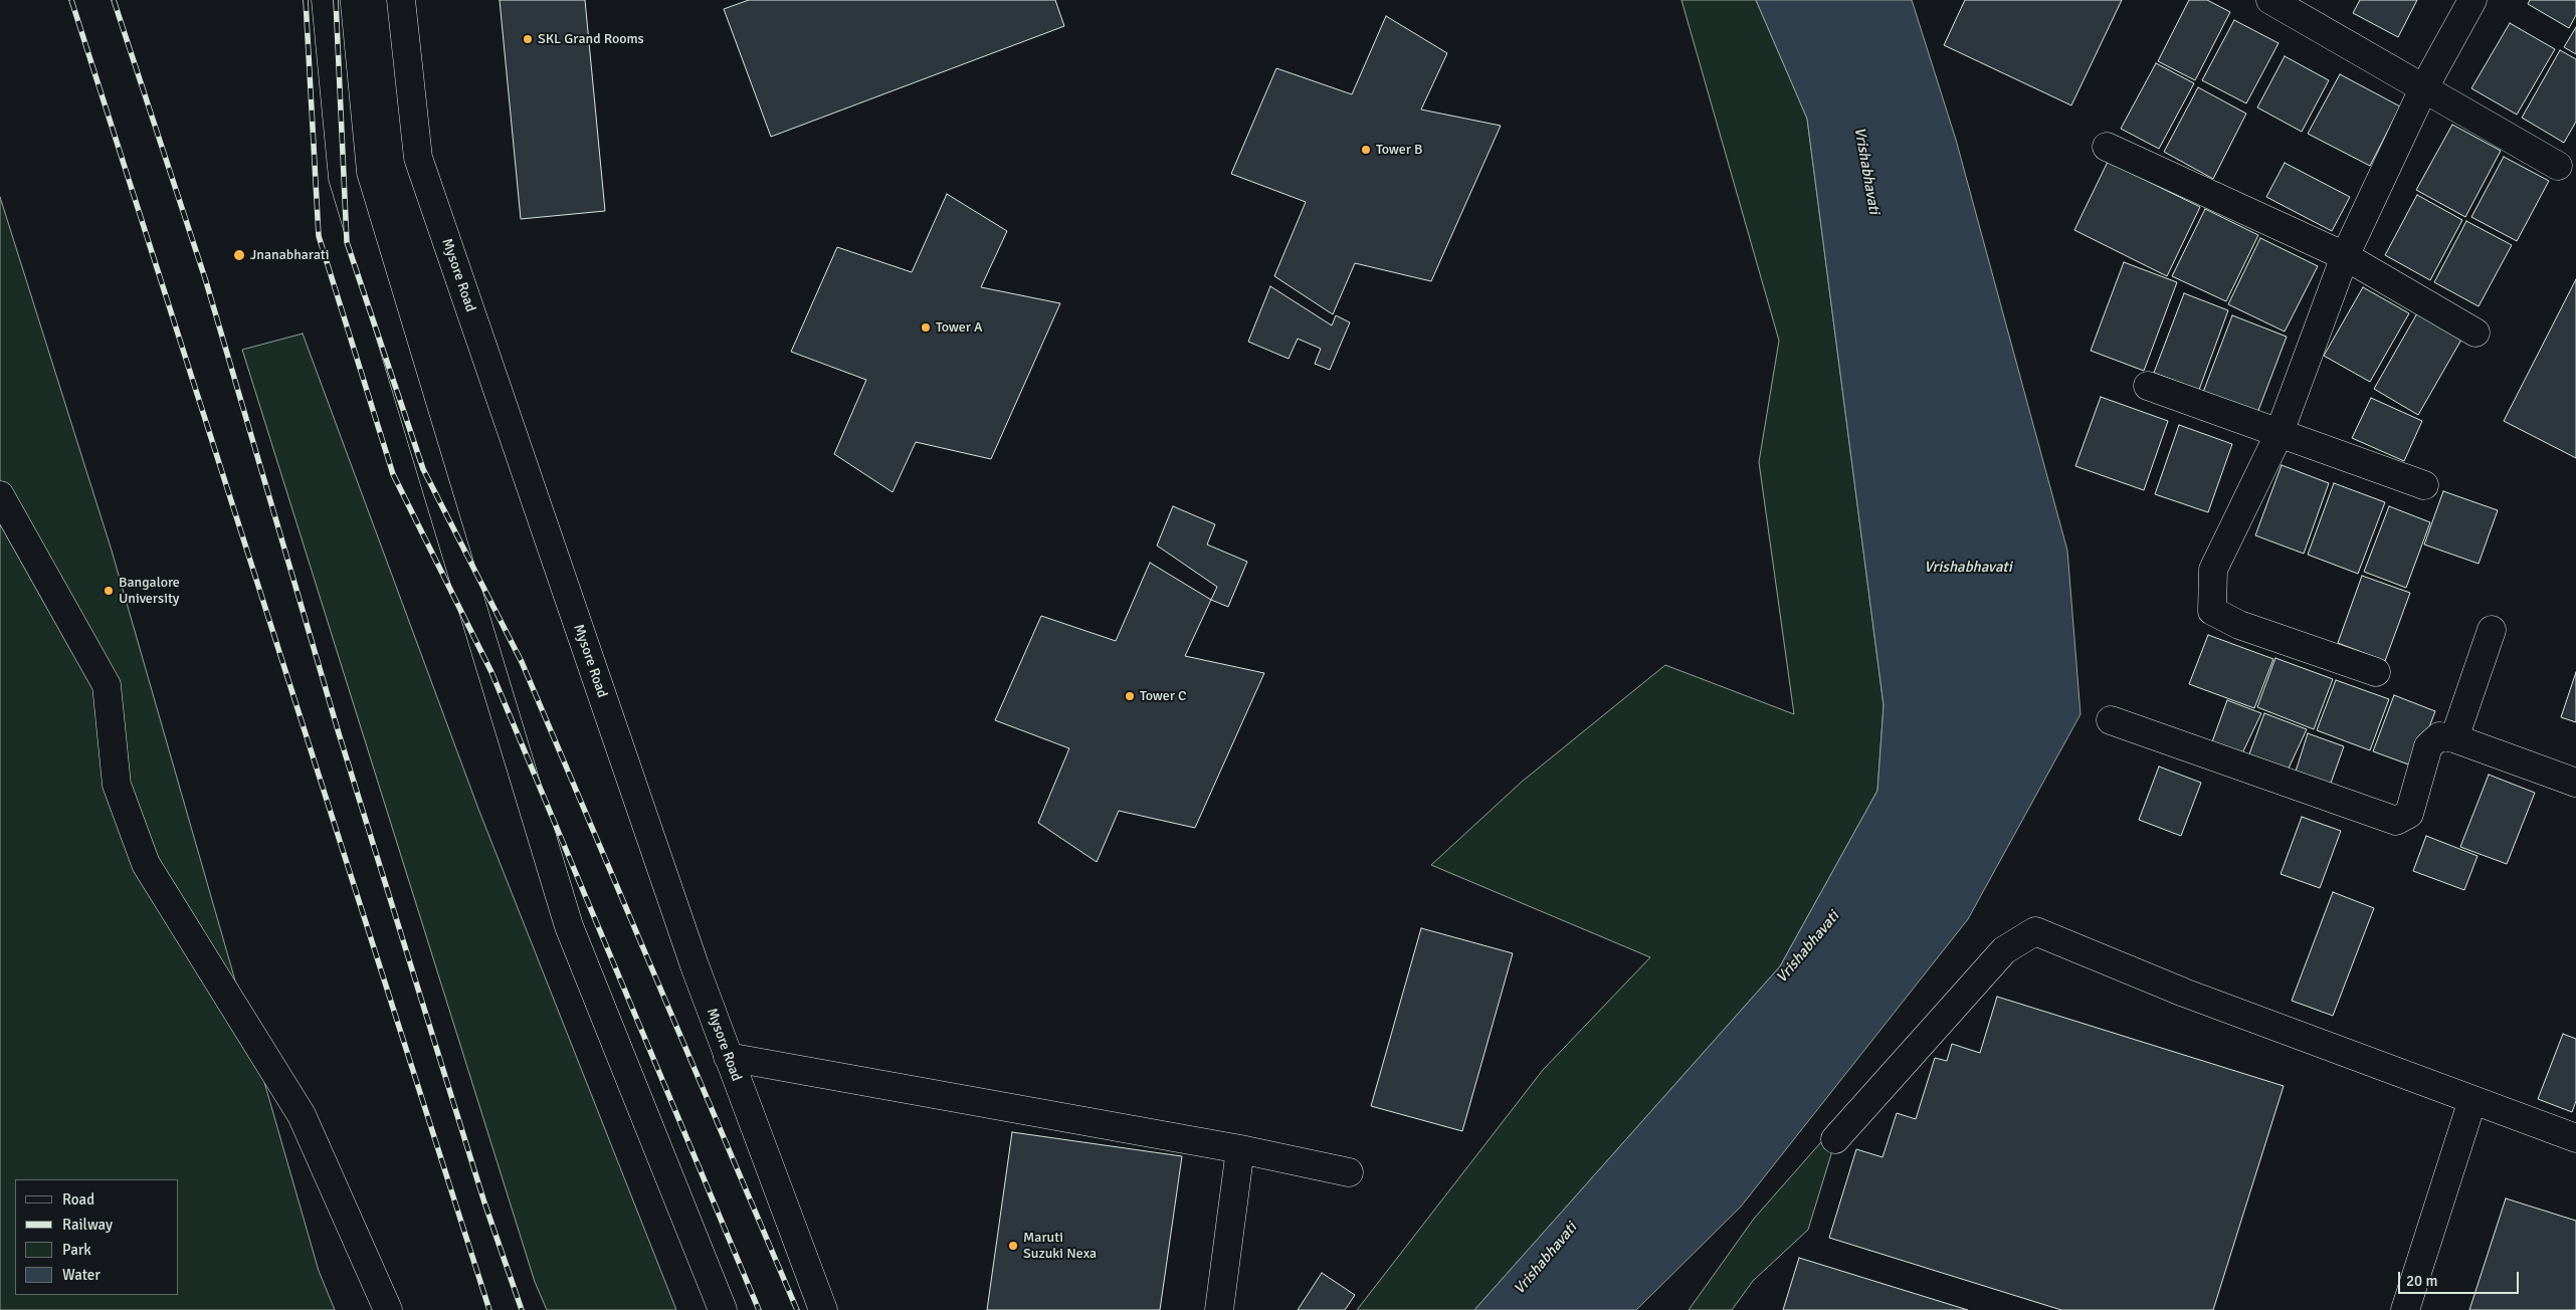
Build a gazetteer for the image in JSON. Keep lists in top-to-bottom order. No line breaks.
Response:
{"streets":{"main road":["Mysore Road"]},"water":["Vrishabhavati"],"places":["SKL Grand Rooms","Tower B","Jnanabharati","Tower A","Bangalore University","Tower C","Maruti Suzuki Nexa"],"legend":["Road","Railway","Park","Water"],"scale_bar":"20 m"}
